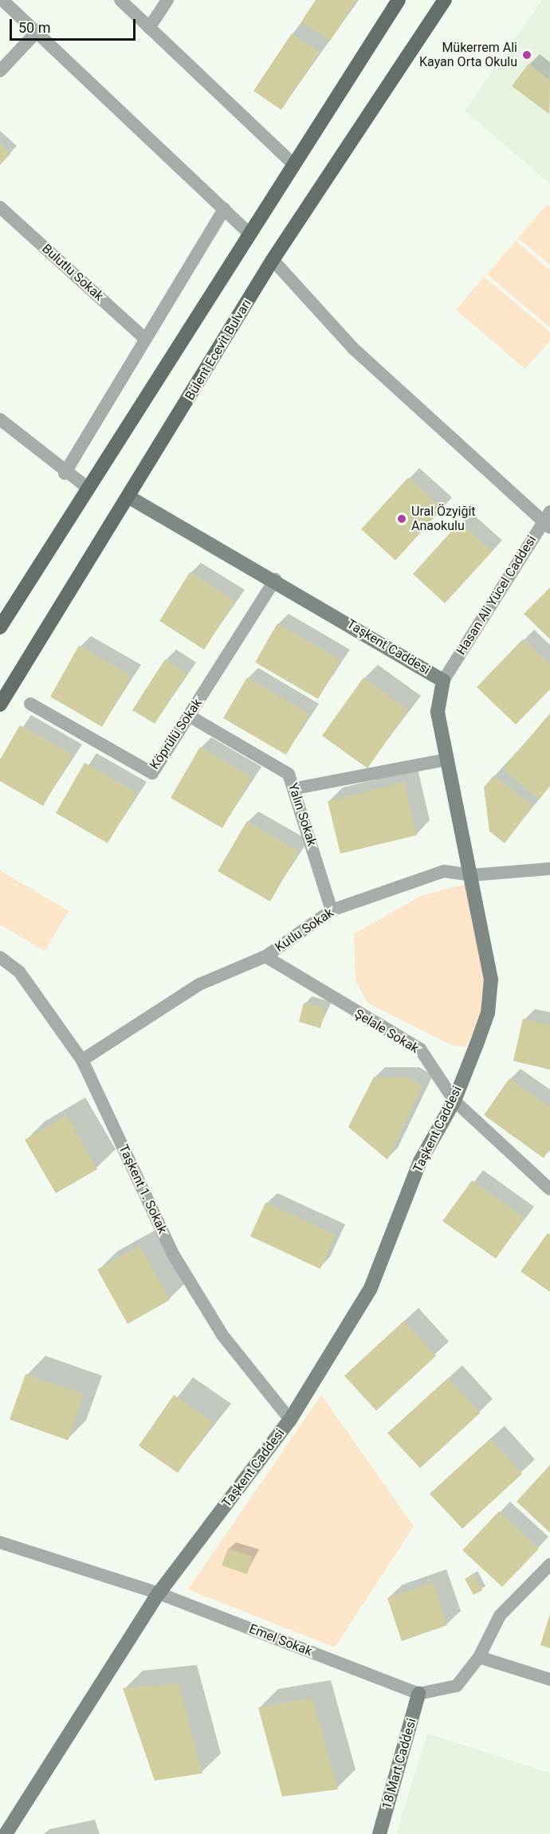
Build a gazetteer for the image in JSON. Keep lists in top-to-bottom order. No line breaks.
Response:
{"streets":{"main road":["Bülent Ecevit Bulvarı"],"street":["Bulutlu Sokak","Hasan Ali Yücel Caddesi","Taşkent Caddesi","Köprülü Sokak","Yalın Sokak","Kutlu Sokak","Şelale Sokak","Taşkent 1. Sokak","Emel Sokak","18 Mart Caddesi"]},"crossings":[["Bülent Ecevit Bulvarı","Taşkent Caddesi"],["Hasan Ali Yücel Caddesi","Taşkent Caddesi"],["Taşkent Caddesi","Köprülü Sokak"],["Taşkent Caddesi","Kutlu Sokak"],["Taşkent Caddesi","Şelale Sokak"],["Taşkent Caddesi","Taşkent 1. Sokak"],["Taşkent Caddesi","Emel Sokak"],["Köprülü Sokak","Yalın Sokak"],["Yalın Sokak","Kutlu Sokak"],["Kutlu Sokak","Şelale Sokak"],["Kutlu Sokak","Taşkent 1. Sokak"],["Emel Sokak","18 Mart Caddesi"]],"places":["Mükerrem Ali Kayan Orta Okulu","Ural Özyiğit Anaokulu"],"scale_bar":"50 m"}
